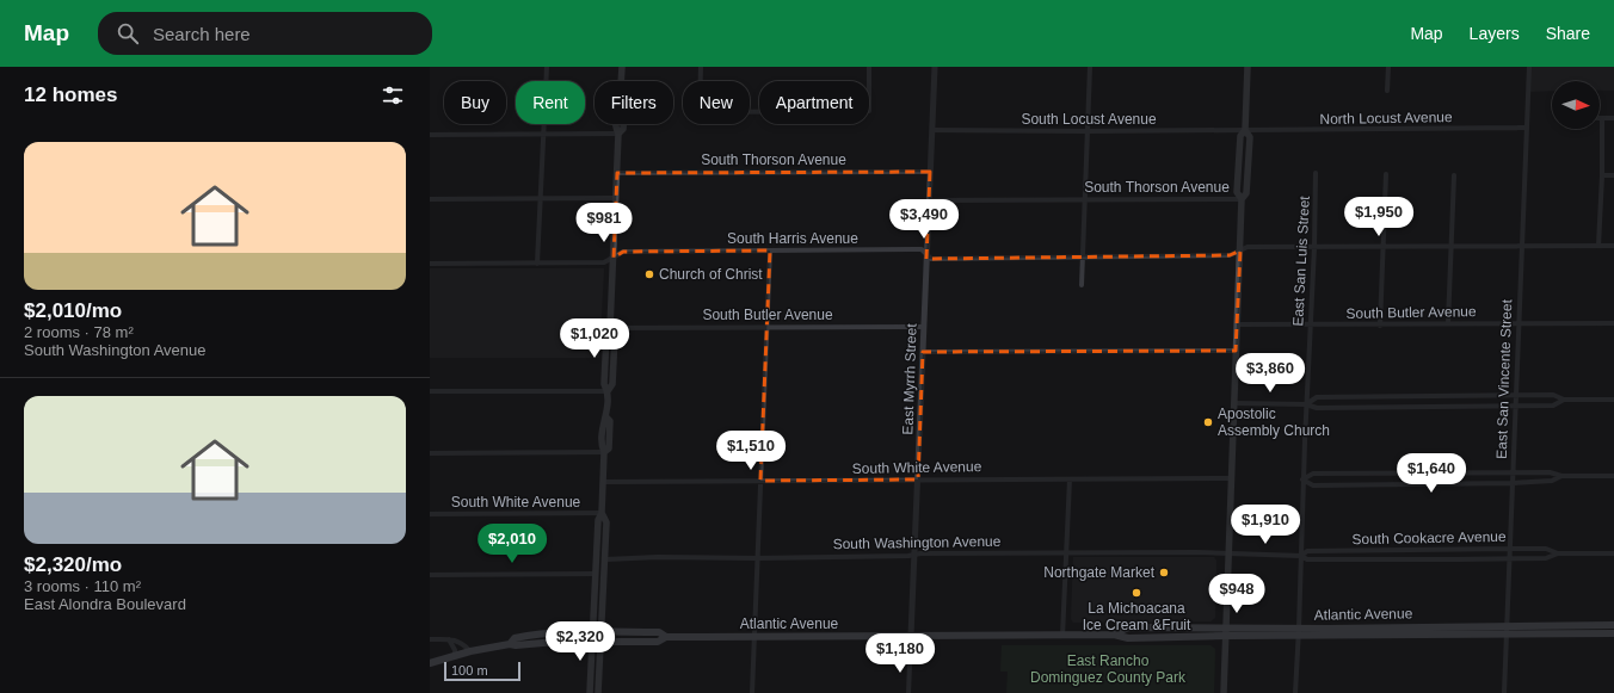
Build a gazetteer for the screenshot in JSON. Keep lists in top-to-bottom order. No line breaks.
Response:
{"streets":{"main road":["Atlantic Avenue"],"street":["North Locust Avenue","South Locust Avenue","South Thorson Avenue","South Harris Avenue","East San Luis Street","South Butler Avenue","East Myrrh Street","East San Vincente Street","South White Avenue","South Cookacre Avenue","South Washington Avenue"]},"crossings":[["North Locust Avenue","South Locust Avenue"],["North Locust Avenue","East San Vincente Street"],["South Locust Avenue","East Myrrh Street"],["South Thorson Avenue","East Myrrh Street"],["South Harris Avenue","East San Luis Street"],["South Harris Avenue","East Myrrh Street"],["South Harris Avenue","East San Vincente Street"],["East San Luis Street","South Butler Avenue"],["East San Luis Street","South Cookacre Avenue"],["East San Luis Street","Atlantic Avenue"],["South Butler Avenue","East Myrrh Street"],["South Butler Avenue","East San Vincente Street"],["East Myrrh Street","South White Avenue"],["East Myrrh Street","South Washington Avenue"],["East Myrrh Street","Atlantic Avenue"],["East San Vincente Street","South Cookacre Avenue"],["East San Vincente Street","Atlantic Avenue"],["South Cookacre Avenue","South Washington Avenue"]],"parks":["East Rancho Dominguez County Park"],"places":["Church of Christ","Apostolic Assembly Church","Northgate Market","La Michoacana Ice Cream &Fruit"],"scale_bar":"100 m","north":"right","page":{"header":"Map","search":"Search here","nav":["Map","Layers","Share"],"heading":"12 homes","chip":["Buy","Rent","Filters","New","Apartment"],"list":[{"name":"$2,010/mo","note":"2 rooms · 78 m² · South Washington Avenue"},{"name":"$2,320/mo","note":"3 rooms · 110 m² · East Alondra Boulevard"}],"price":["$1,950","$3,490","$981","$1,020","$3,860","$1,510","$1,640","$1,910","$2,010","$948","$2,320","$1,180"],"scale":"100 m"}}
